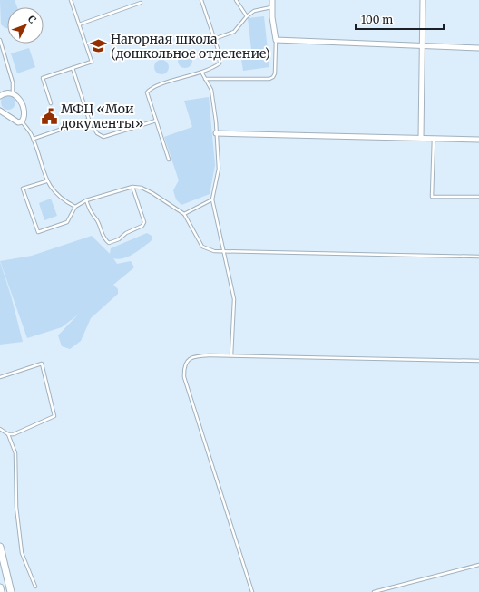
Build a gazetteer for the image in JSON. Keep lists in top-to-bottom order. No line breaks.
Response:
{"places":{"school or university":["Нагорная школа (дошкольное отделение)"],"public building":["МФЦ «Мои документы»"]},"scale_bar":"100 m","north":"top right"}
